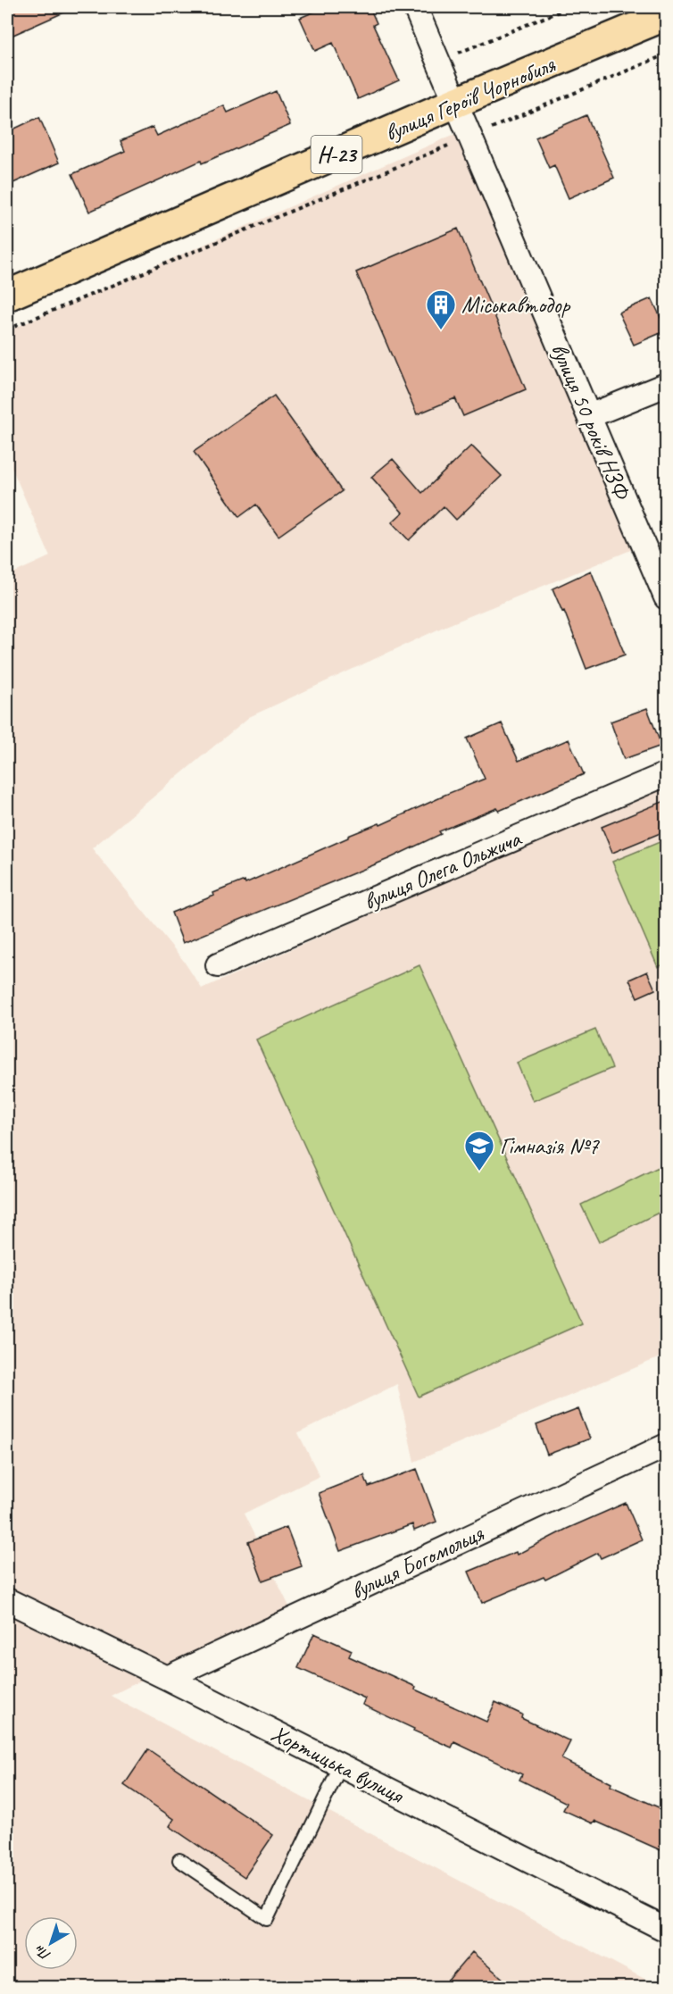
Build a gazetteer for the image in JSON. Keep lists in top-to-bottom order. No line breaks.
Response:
{"streets":{"main road":["вулиця Героїв Чорнобиля","Н-23"],"street":["вулиця 50 років НЗФ","вулиця Олега Ольжича","вулиця Богомольця","Хортицька вулиця"]},"crossings":[["вулиця Героїв Чорнобиля","вулиця 50 років НЗФ"],["вулиця Богомольця","Хортицька вулиця"]],"places":{"building":["Міськавтодор"],"school or university":["Гімназія №7"]},"north":"bottom left"}
